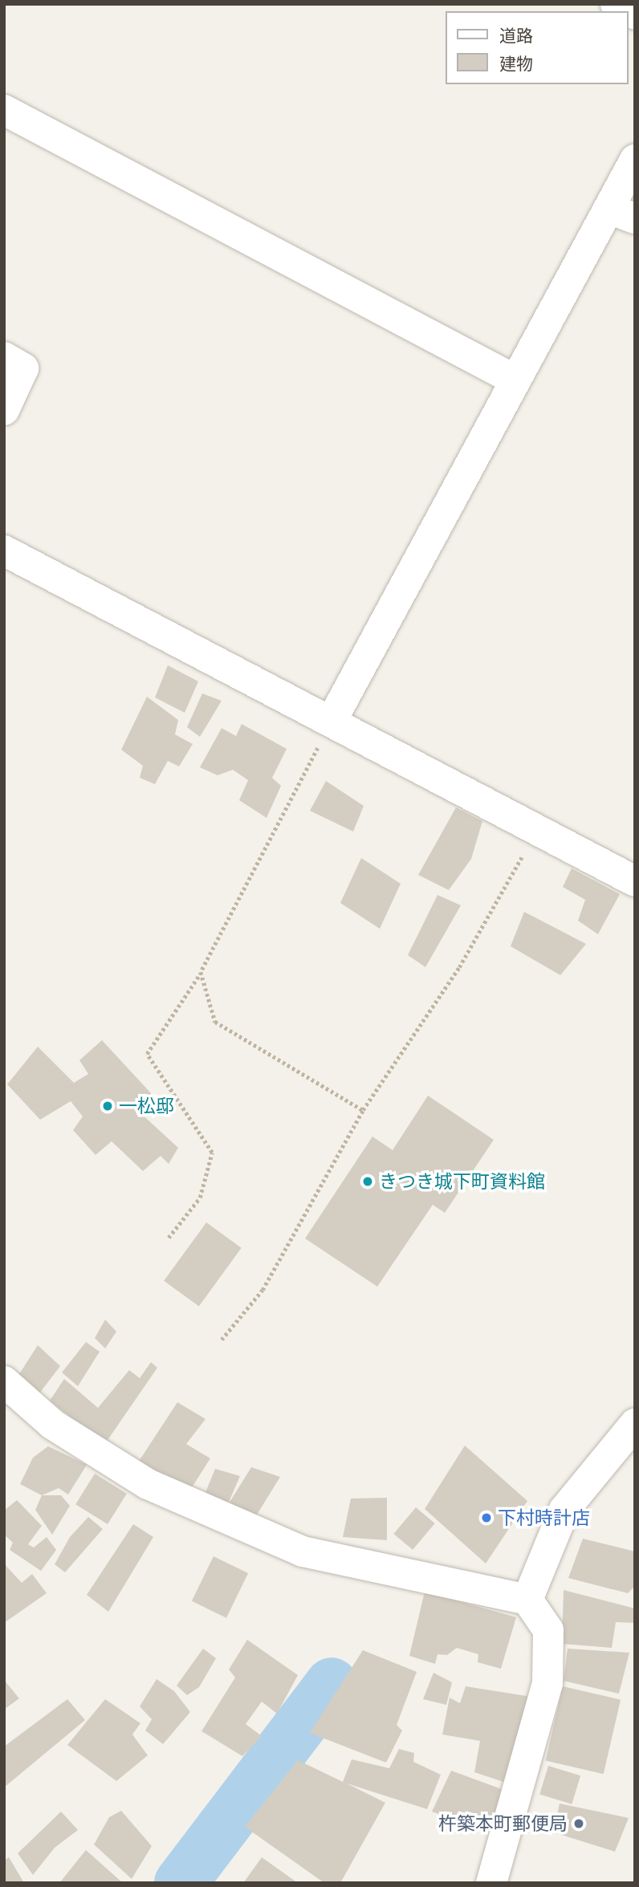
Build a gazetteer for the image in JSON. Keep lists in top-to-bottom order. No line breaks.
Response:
{"places":["一松邸","きつき城下町資料館","下村時計店","杵築本町郵便局"],"legend":["道路","建物"]}
